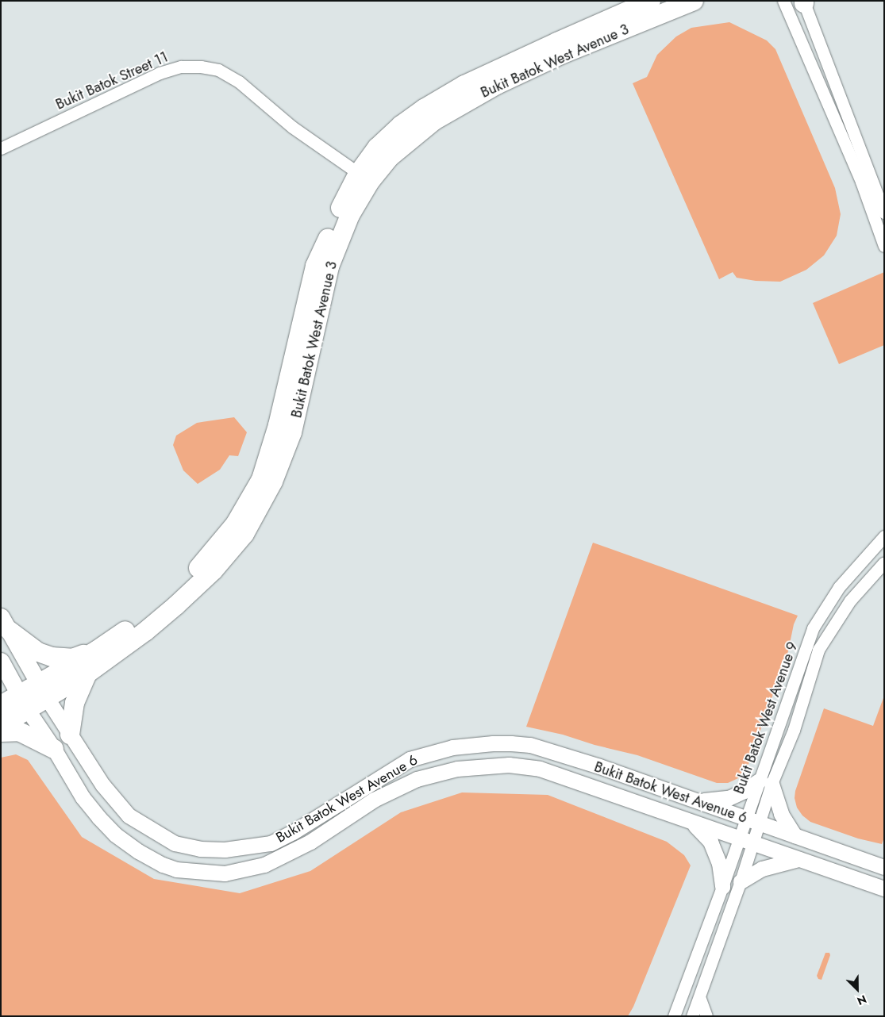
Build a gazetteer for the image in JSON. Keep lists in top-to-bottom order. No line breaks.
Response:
{"streets":{"main road":["Bukit Batok West Avenue 3","Bukit Batok West Avenue 6"],"street":["Bukit Batok Street 11","Bukit Batok West Avenue 9"]},"crossings":[["Bukit Batok West Avenue 3","Bukit Batok Street 11"],["Bukit Batok West Avenue 3","Bukit Batok West Avenue 6"],["Bukit Batok West Avenue 9","Bukit Batok West Avenue 6"]],"north":"bottom right"}
